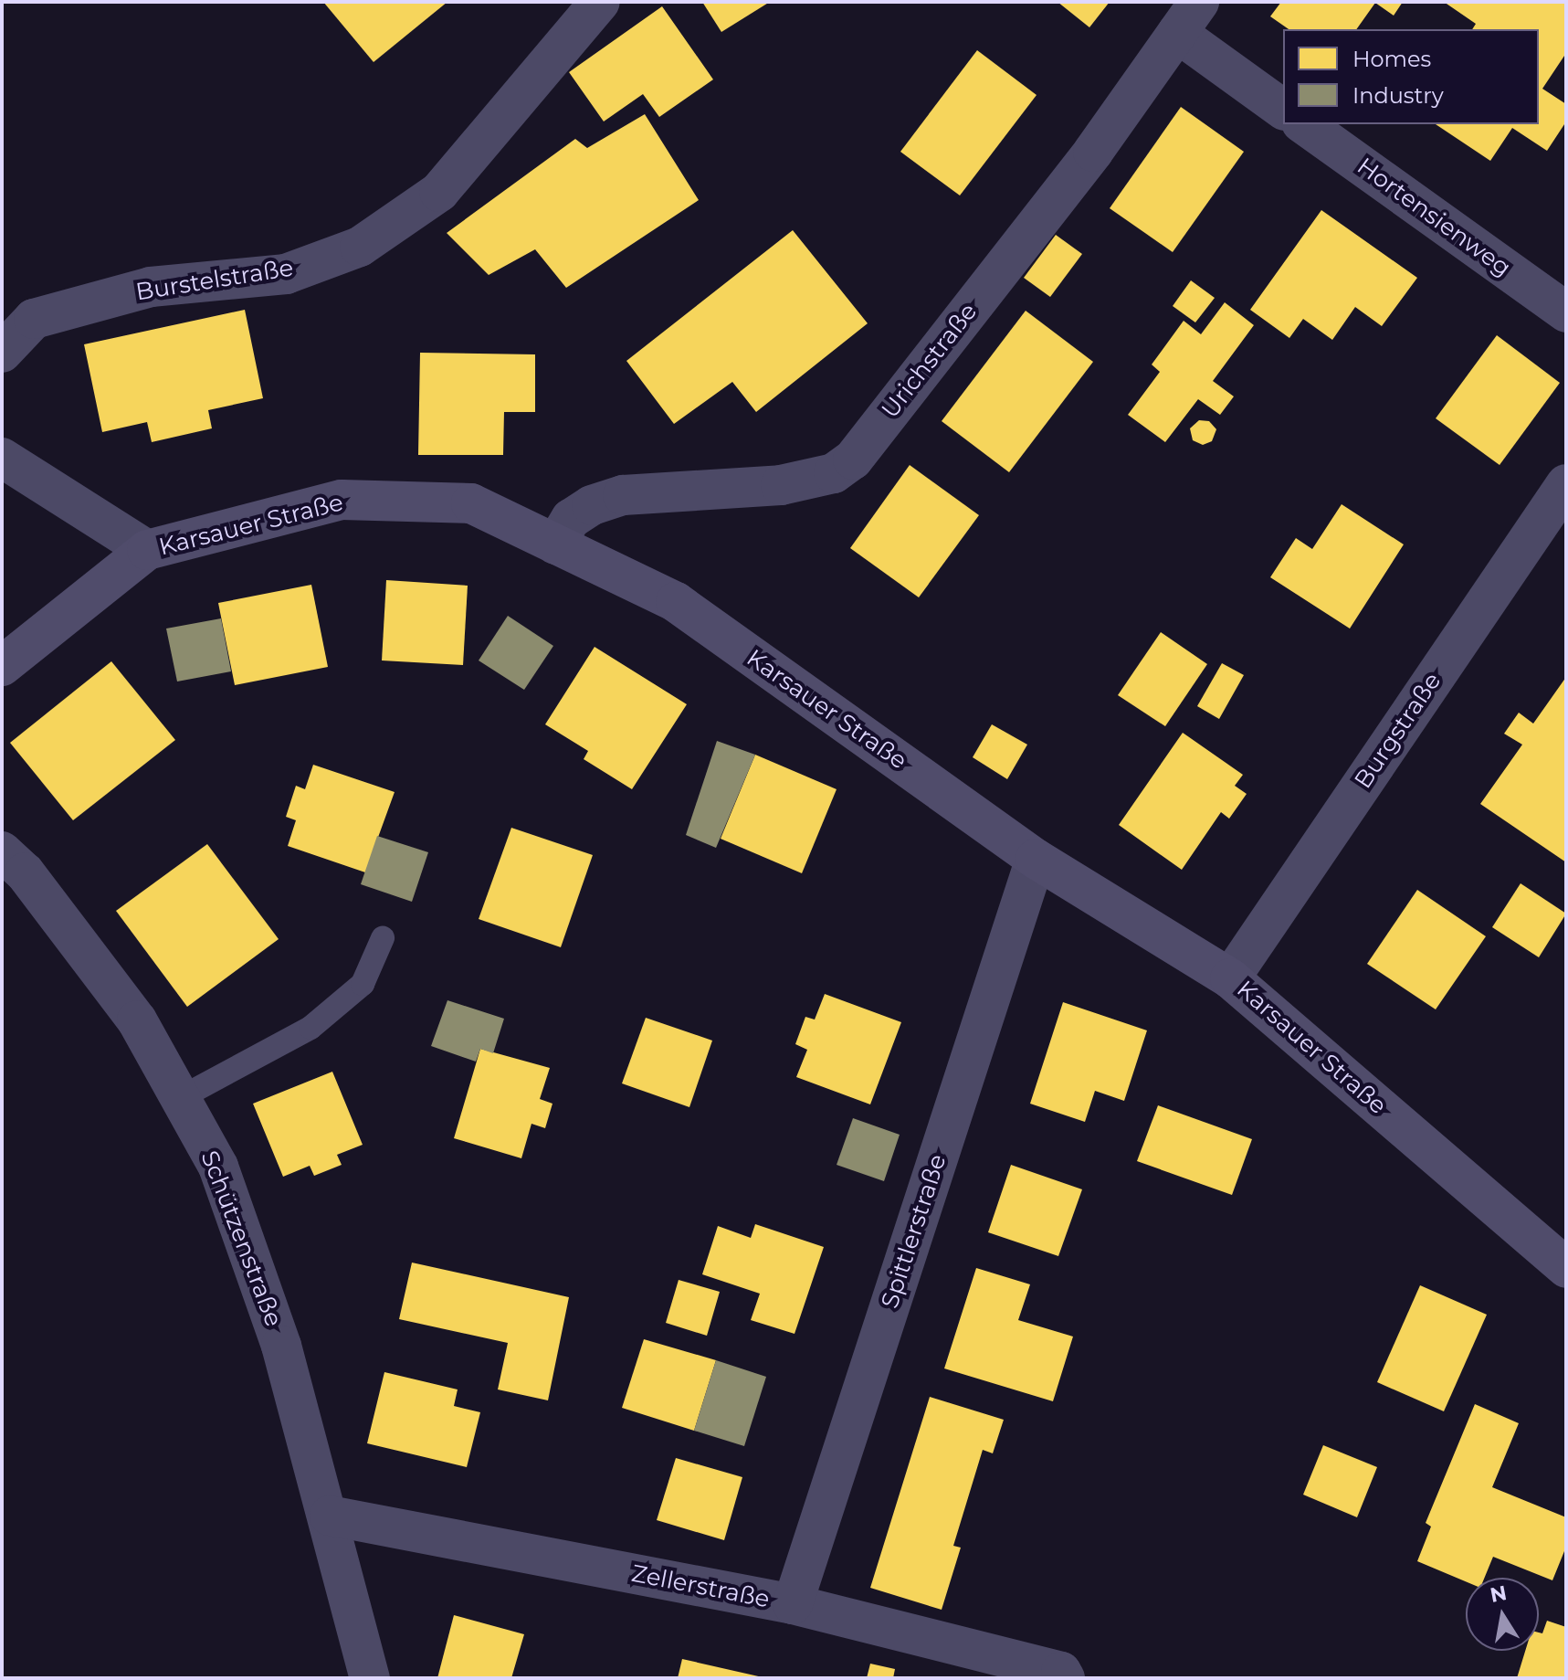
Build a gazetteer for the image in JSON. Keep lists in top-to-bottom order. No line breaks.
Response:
{"streets":{"street":["Hortensienweg","Burstelstraße","Urichstraße","Karsauer Straße","Burgstraße","Spittlerstraße","Schützenstraße","Zellerstraße"]},"crossings":[["Urichstraße","Karsauer Straße"],["Karsauer Straße","Burgstraße"],["Karsauer Straße","Spittlerstraße"],["Spittlerstraße","Zellerstraße"],["Schützenstraße","Zellerstraße"]],"legend":["Homes","Industry"],"north":"top"}
